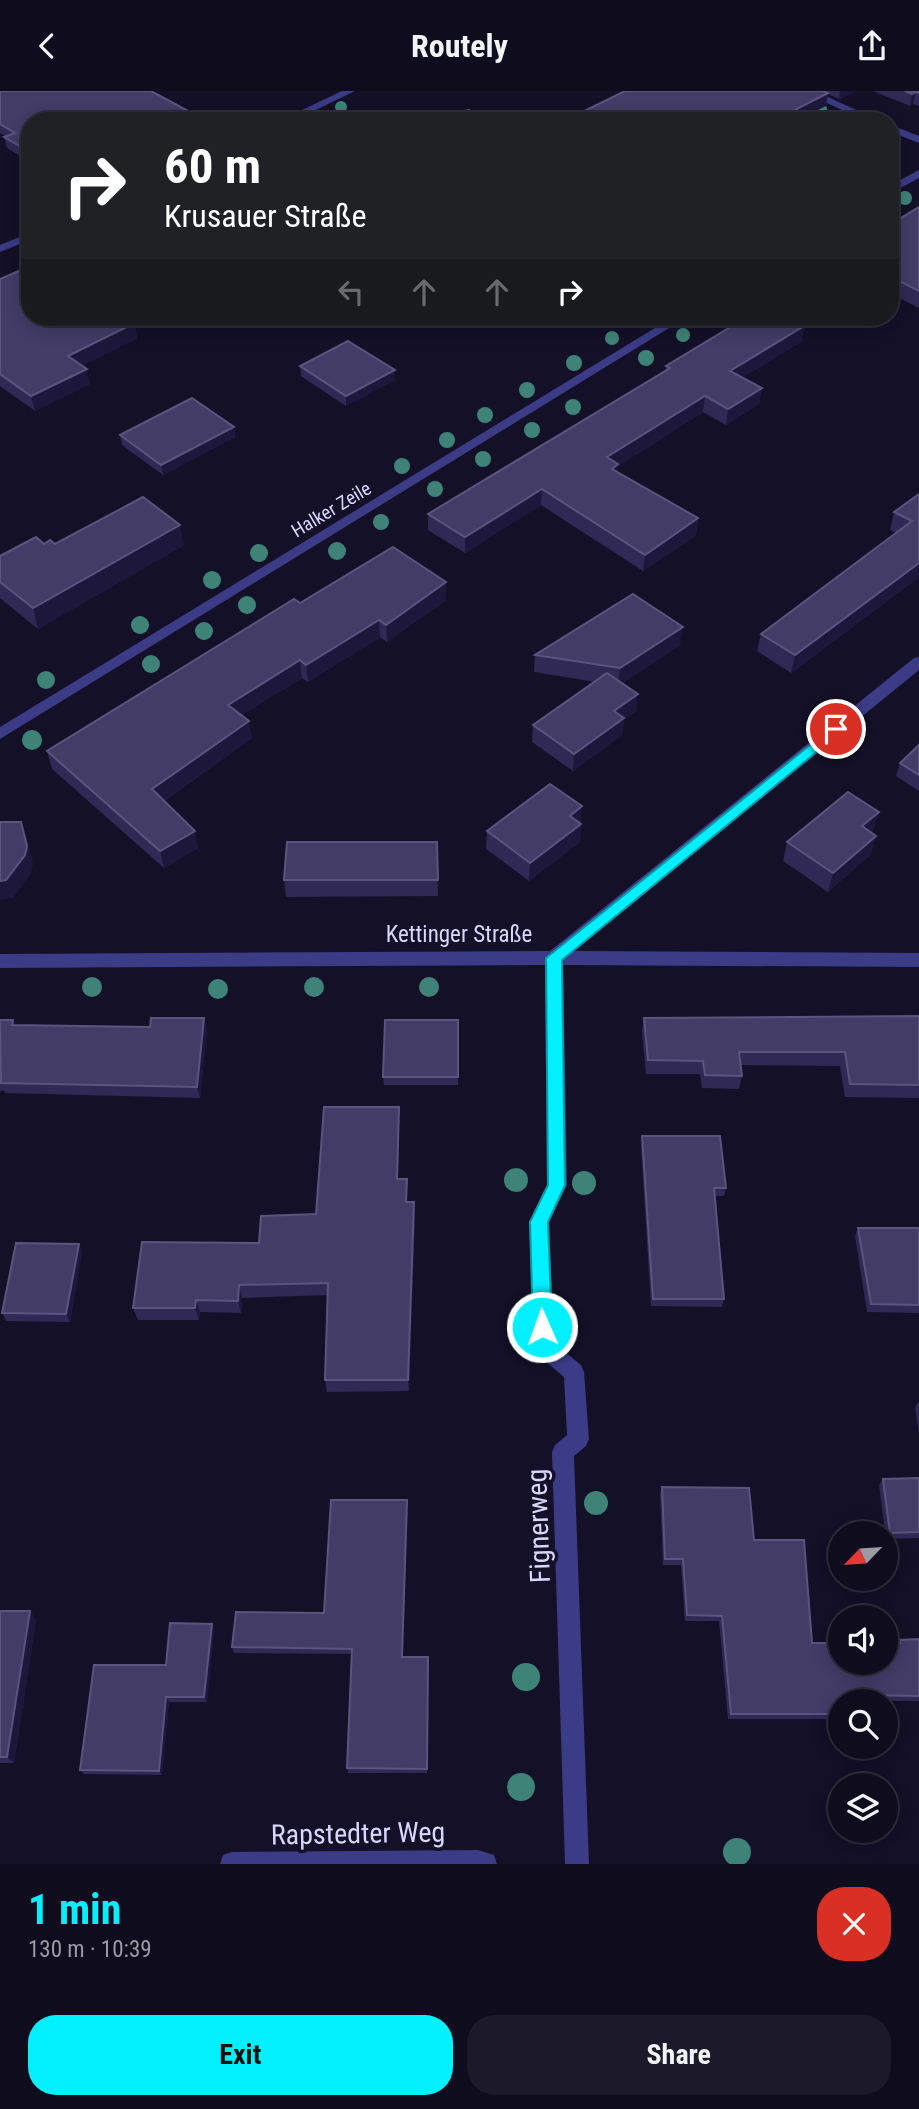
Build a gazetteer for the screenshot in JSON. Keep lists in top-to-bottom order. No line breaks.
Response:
{"streets":{"street":["Halker Zeile","Kettinger Straße","Fignerweg","Rapstedter Weg"]},"crossings":[["Kettinger Straße","Fignerweg"]],"north":"bottom left","page":{"header":"Routely","turn":["60 m","Krusauer Straße"],"heading":["1 min","130 m · 10:39"],"buttons":["Exit","Share"]}}
